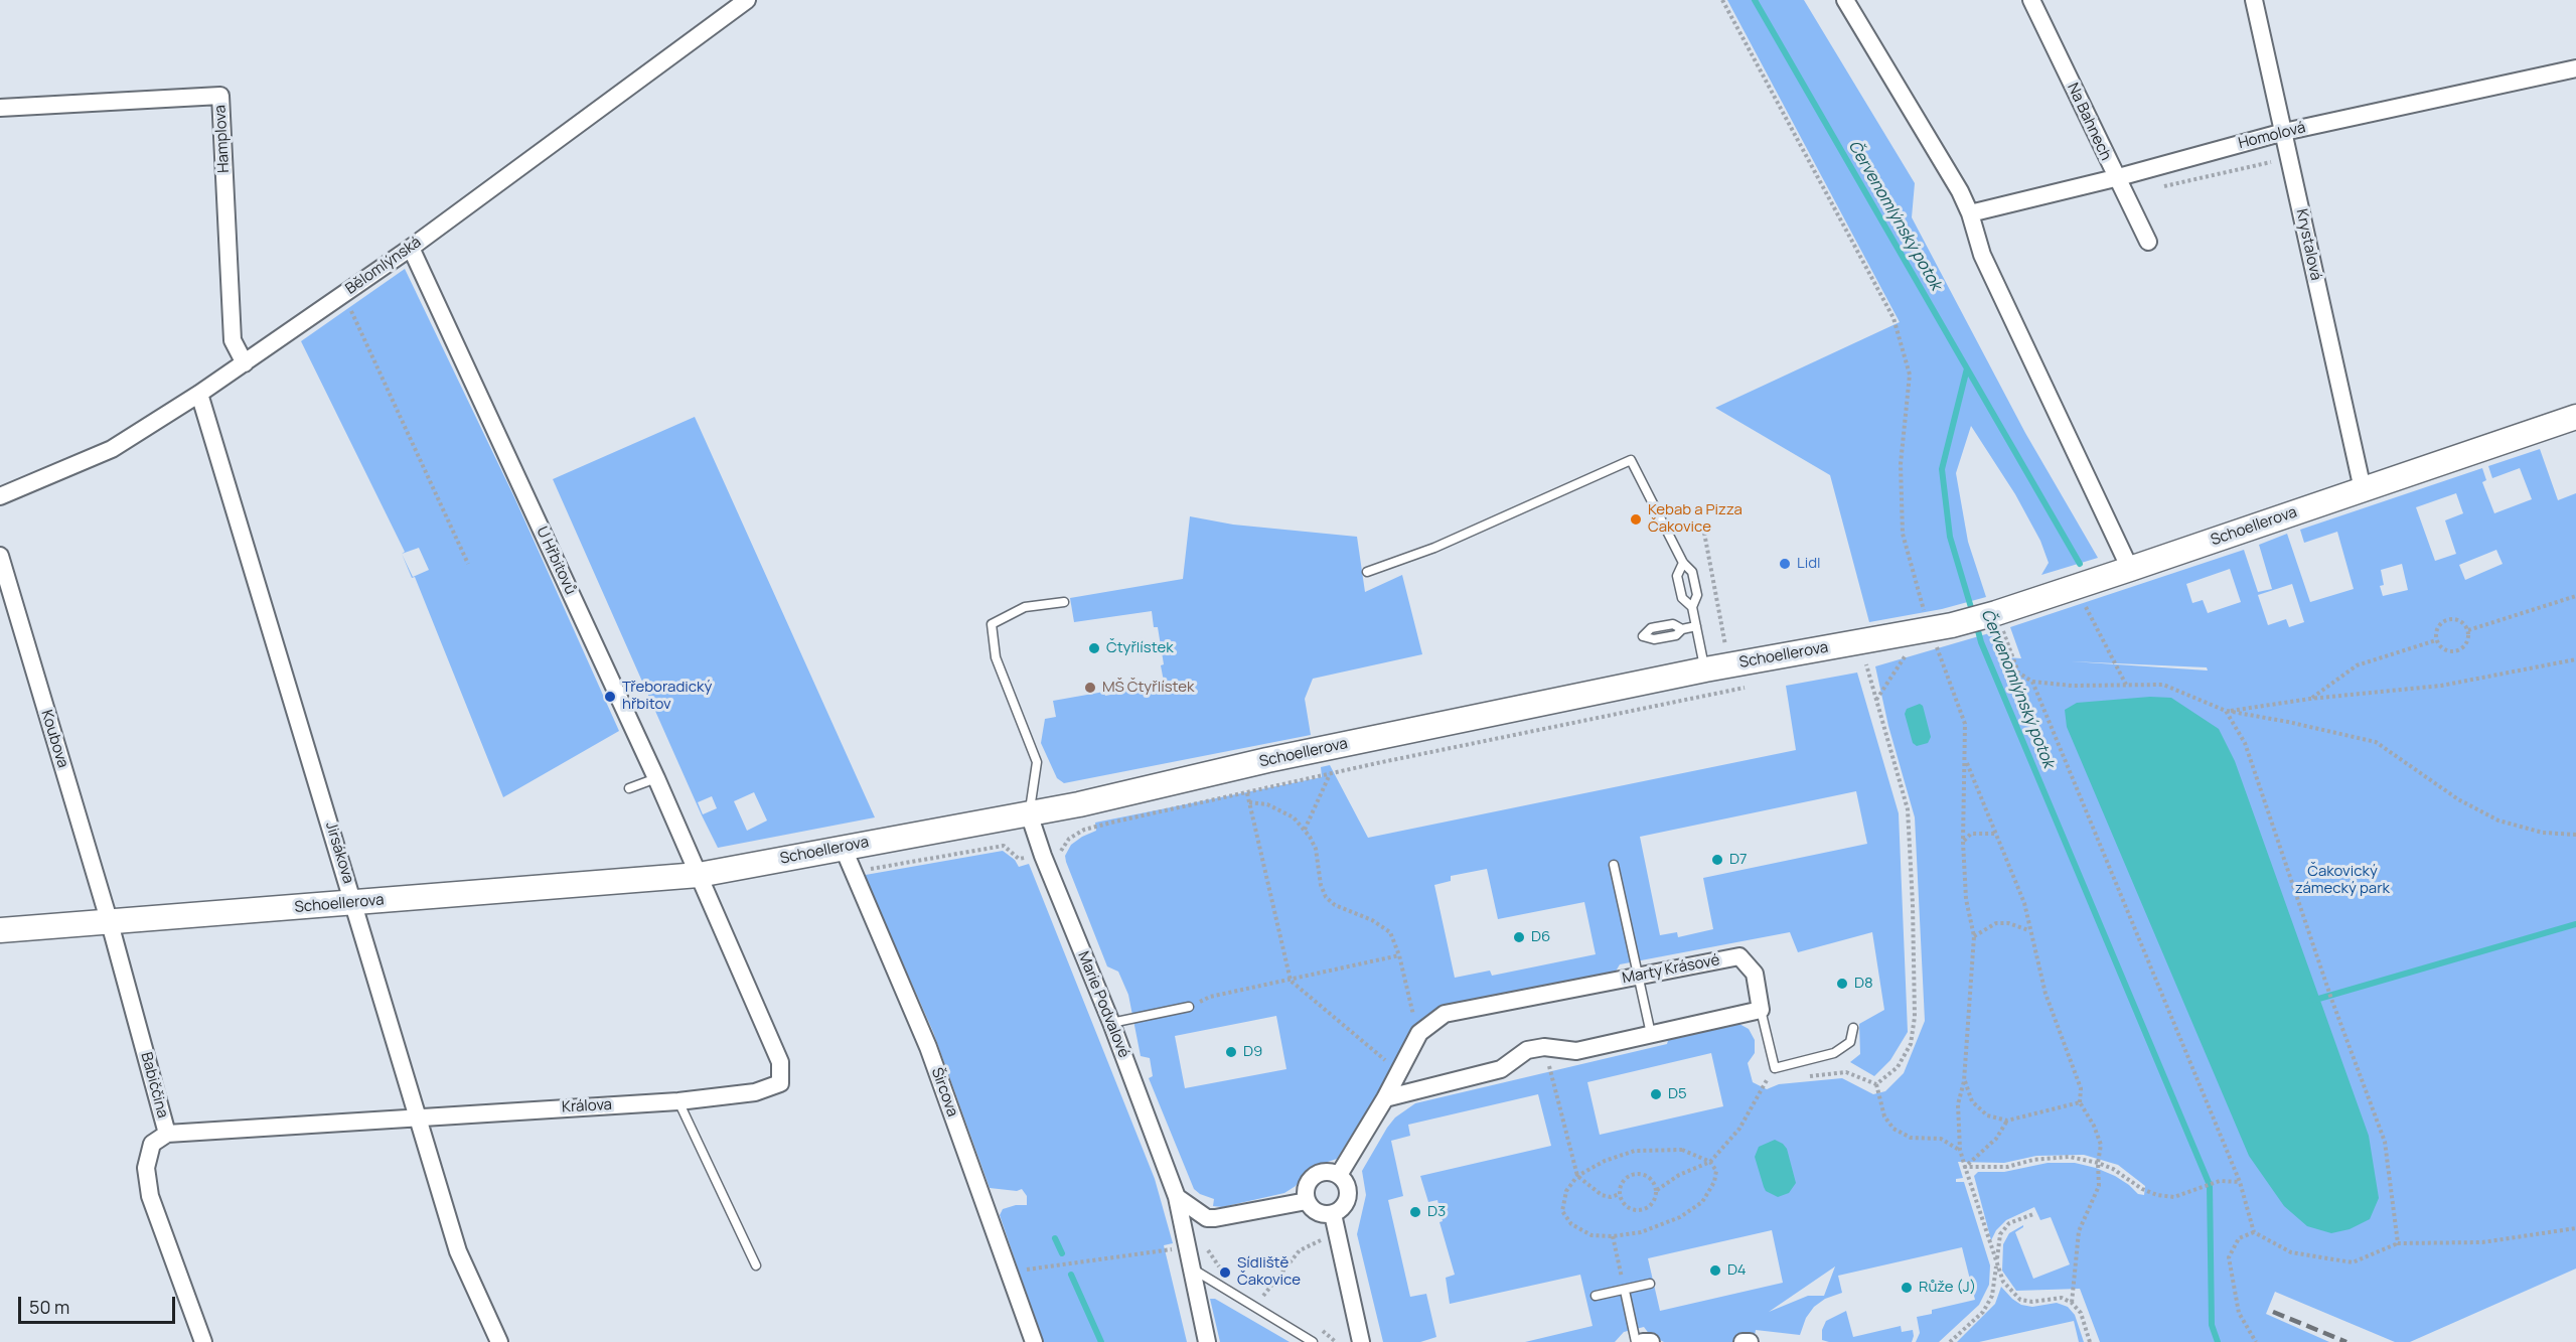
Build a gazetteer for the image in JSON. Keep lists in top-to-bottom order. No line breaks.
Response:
{"streets":{"street":["Na Bahnech","Homolová","Hamplova","Krystalová","Bělomlýnská","Schoellerova","U Hřbitovů","Koubova","Jirsákova","Marty Krásové","Marie Podvalové","Babiččina","Šircova","Králova"]},"crossings":[["Na Bahnech","Homolová"],["Homolová","Krystalová"],["Hamplova","Bělomlýnská"],["Krystalová","Schoellerova"],["Bělomlýnská","U Hřbitovů"],["Bělomlýnská","Jirsákova"],["Schoellerova","U Hřbitovů"],["Schoellerova","Koubova"],["Schoellerova","Jirsákova"],["Schoellerova","Marie Podvalové"],["Schoellerova","Babiččina"],["Schoellerova","Šircova"],["Schoellerova","Králova"],["U Hřbitovů","Králova"],["Koubova","Babiččina"],["Jirsákova","Králova"],["Babiččina","Králova"]],"water":["Červenomlýnský potok"],"parks":["Čakovický zámecký park"],"places":["Kebab a Pizza Čakovice","Lidl","Čtyřlístek","MŠ Čtyřlístek","Třeboradický hřbitov","D7","D6","D8","D9","D5","D3","D4","Sídliště Čakovice","Růže (J)"],"scale_bar":"50 m"}
